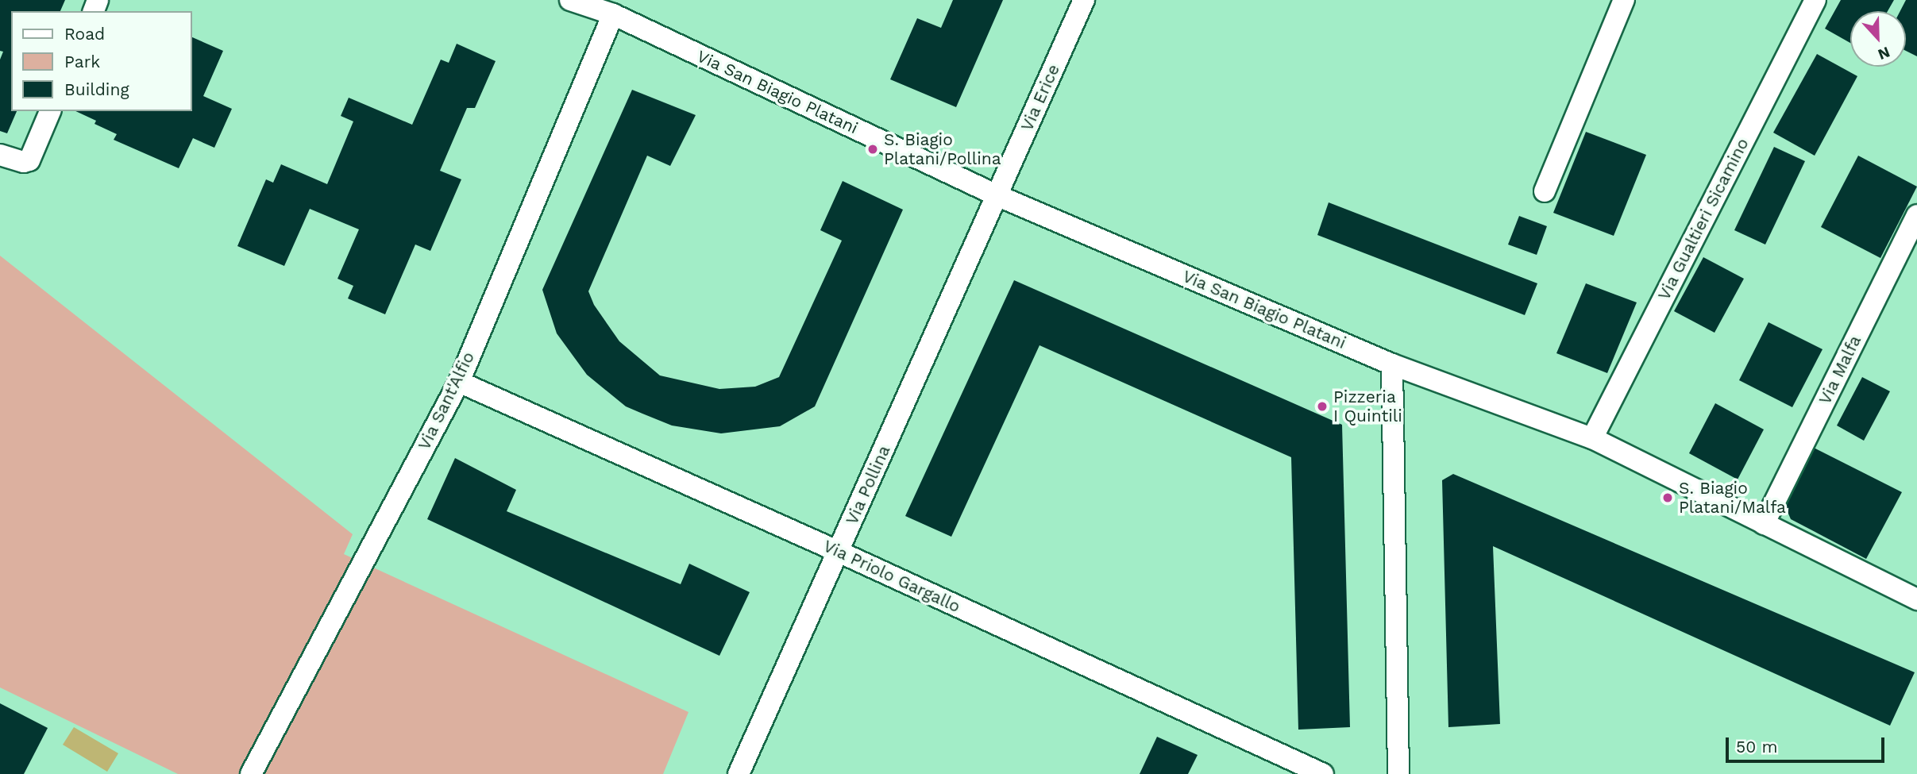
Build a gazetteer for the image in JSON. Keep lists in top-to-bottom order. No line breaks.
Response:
{"streets":{"street":["Via San Biagio Platani","Via Erice","Via Gualtieri Sicamino","Via Malfa","Via Sant'Alfio","Via Pollina","Via Priolo Gargallo"]},"crossings":[["Via San Biagio Platani","Via Erice"],["Via San Biagio Platani","Via Gualtieri Sicamino"],["Via San Biagio Platani","Via Malfa"],["Via San Biagio Platani","Via Sant'Alfio"],["Via San Biagio Platani","Via Pollina"],["Via Erice","Via Pollina"],["Via Sant'Alfio","Via Priolo Gargallo"],["Via Pollina","Via Priolo Gargallo"]],"places":["S. Biagio Platani/Pollina","Pizzeria I Quintili","S. Biagio Platani/Malfa"],"legend":["Road","Park","Building"],"scale_bar":"50 m","north":"bottom"}
